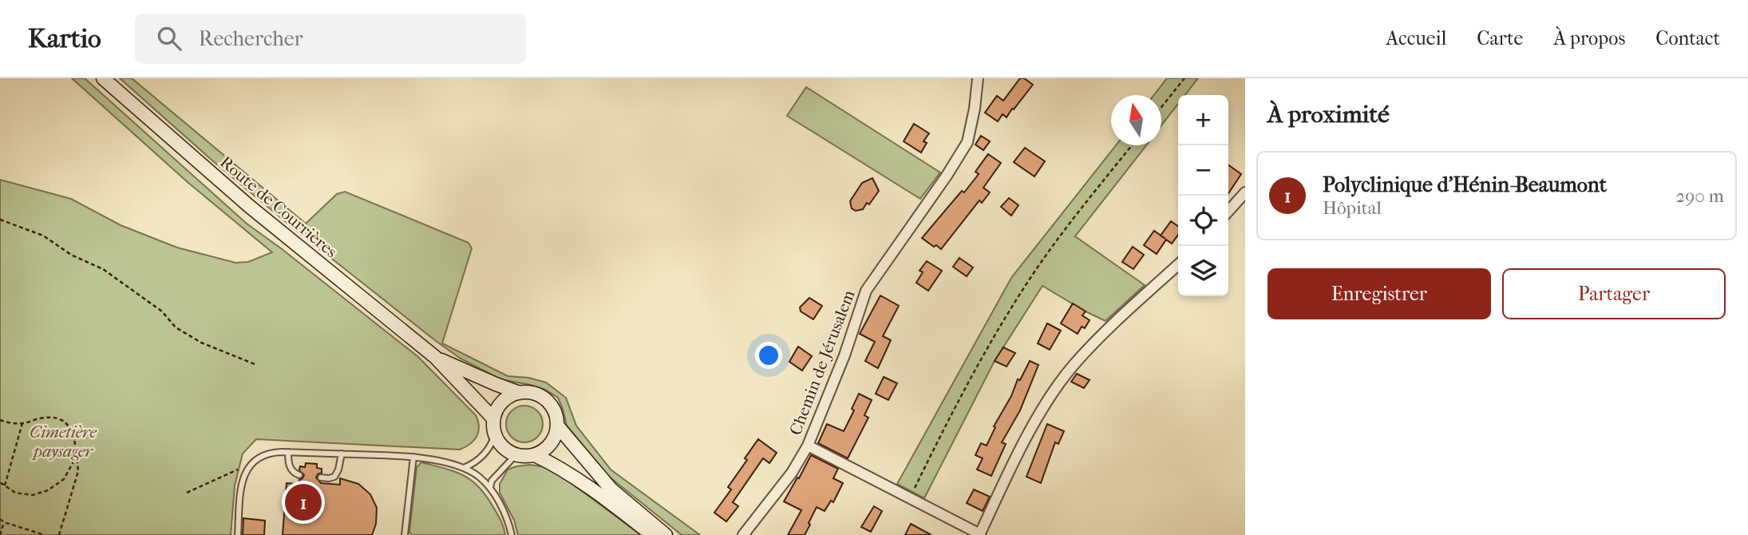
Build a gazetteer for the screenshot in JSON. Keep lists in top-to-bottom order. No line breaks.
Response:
{"streets":{"main road":["Route de Courrières"],"street":["Chemin de Jérusalem"]},"parks":["Cimetière paysager"],"north":"top","page":{"header":"Kartio","search":"Rechercher","nav":["Accueil","Carte","À propos","Contact"],"heading":"À proximité","map_buttons":["+","−"],"list":[{"mark":"1","name":"Polyclinique d'Hénin-Beaumont","note":"Hôpital","value":"290 m"}],"buttons":["Enregistrer","Partager"],"pins":"1"}}
